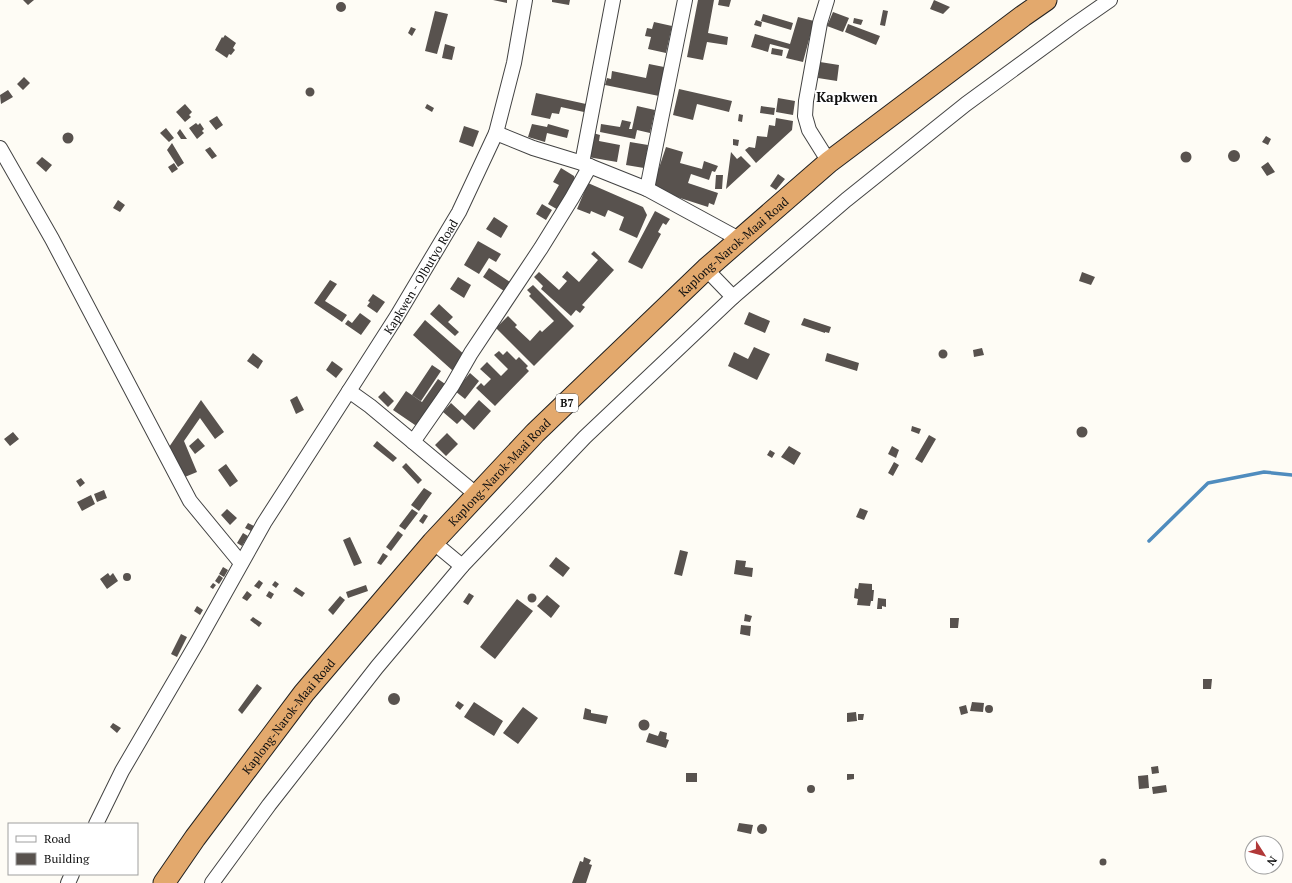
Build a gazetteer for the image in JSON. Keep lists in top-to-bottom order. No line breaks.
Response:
{"streets":{"highway":["Kaplong-Narok-Maai Road","B7"],"street":["Kapkwen - Olbutyo Road"]},"districts":["Kapkwen"],"legend":["Road","Building"],"north":"bottom right"}
